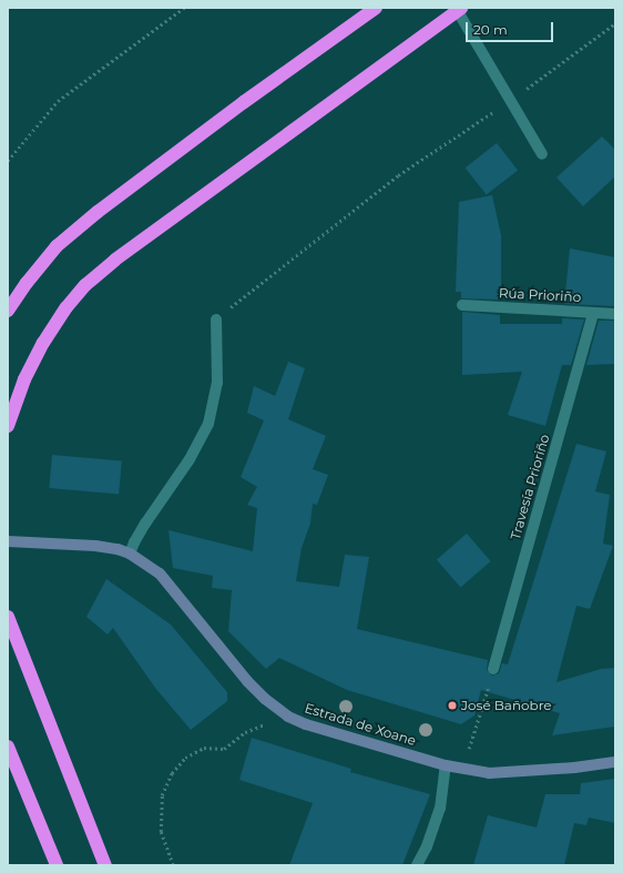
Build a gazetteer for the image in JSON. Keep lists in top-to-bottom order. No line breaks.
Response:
{"streets":{"main road":["Estrada de Xoane"],"street":["Rúa Prioriño","Travesía Prioriño"]},"crossings":[["Rúa Prioriño","Travesía Prioriño"]],"places":["José Bañobre"],"scale_bar":"20 m"}
